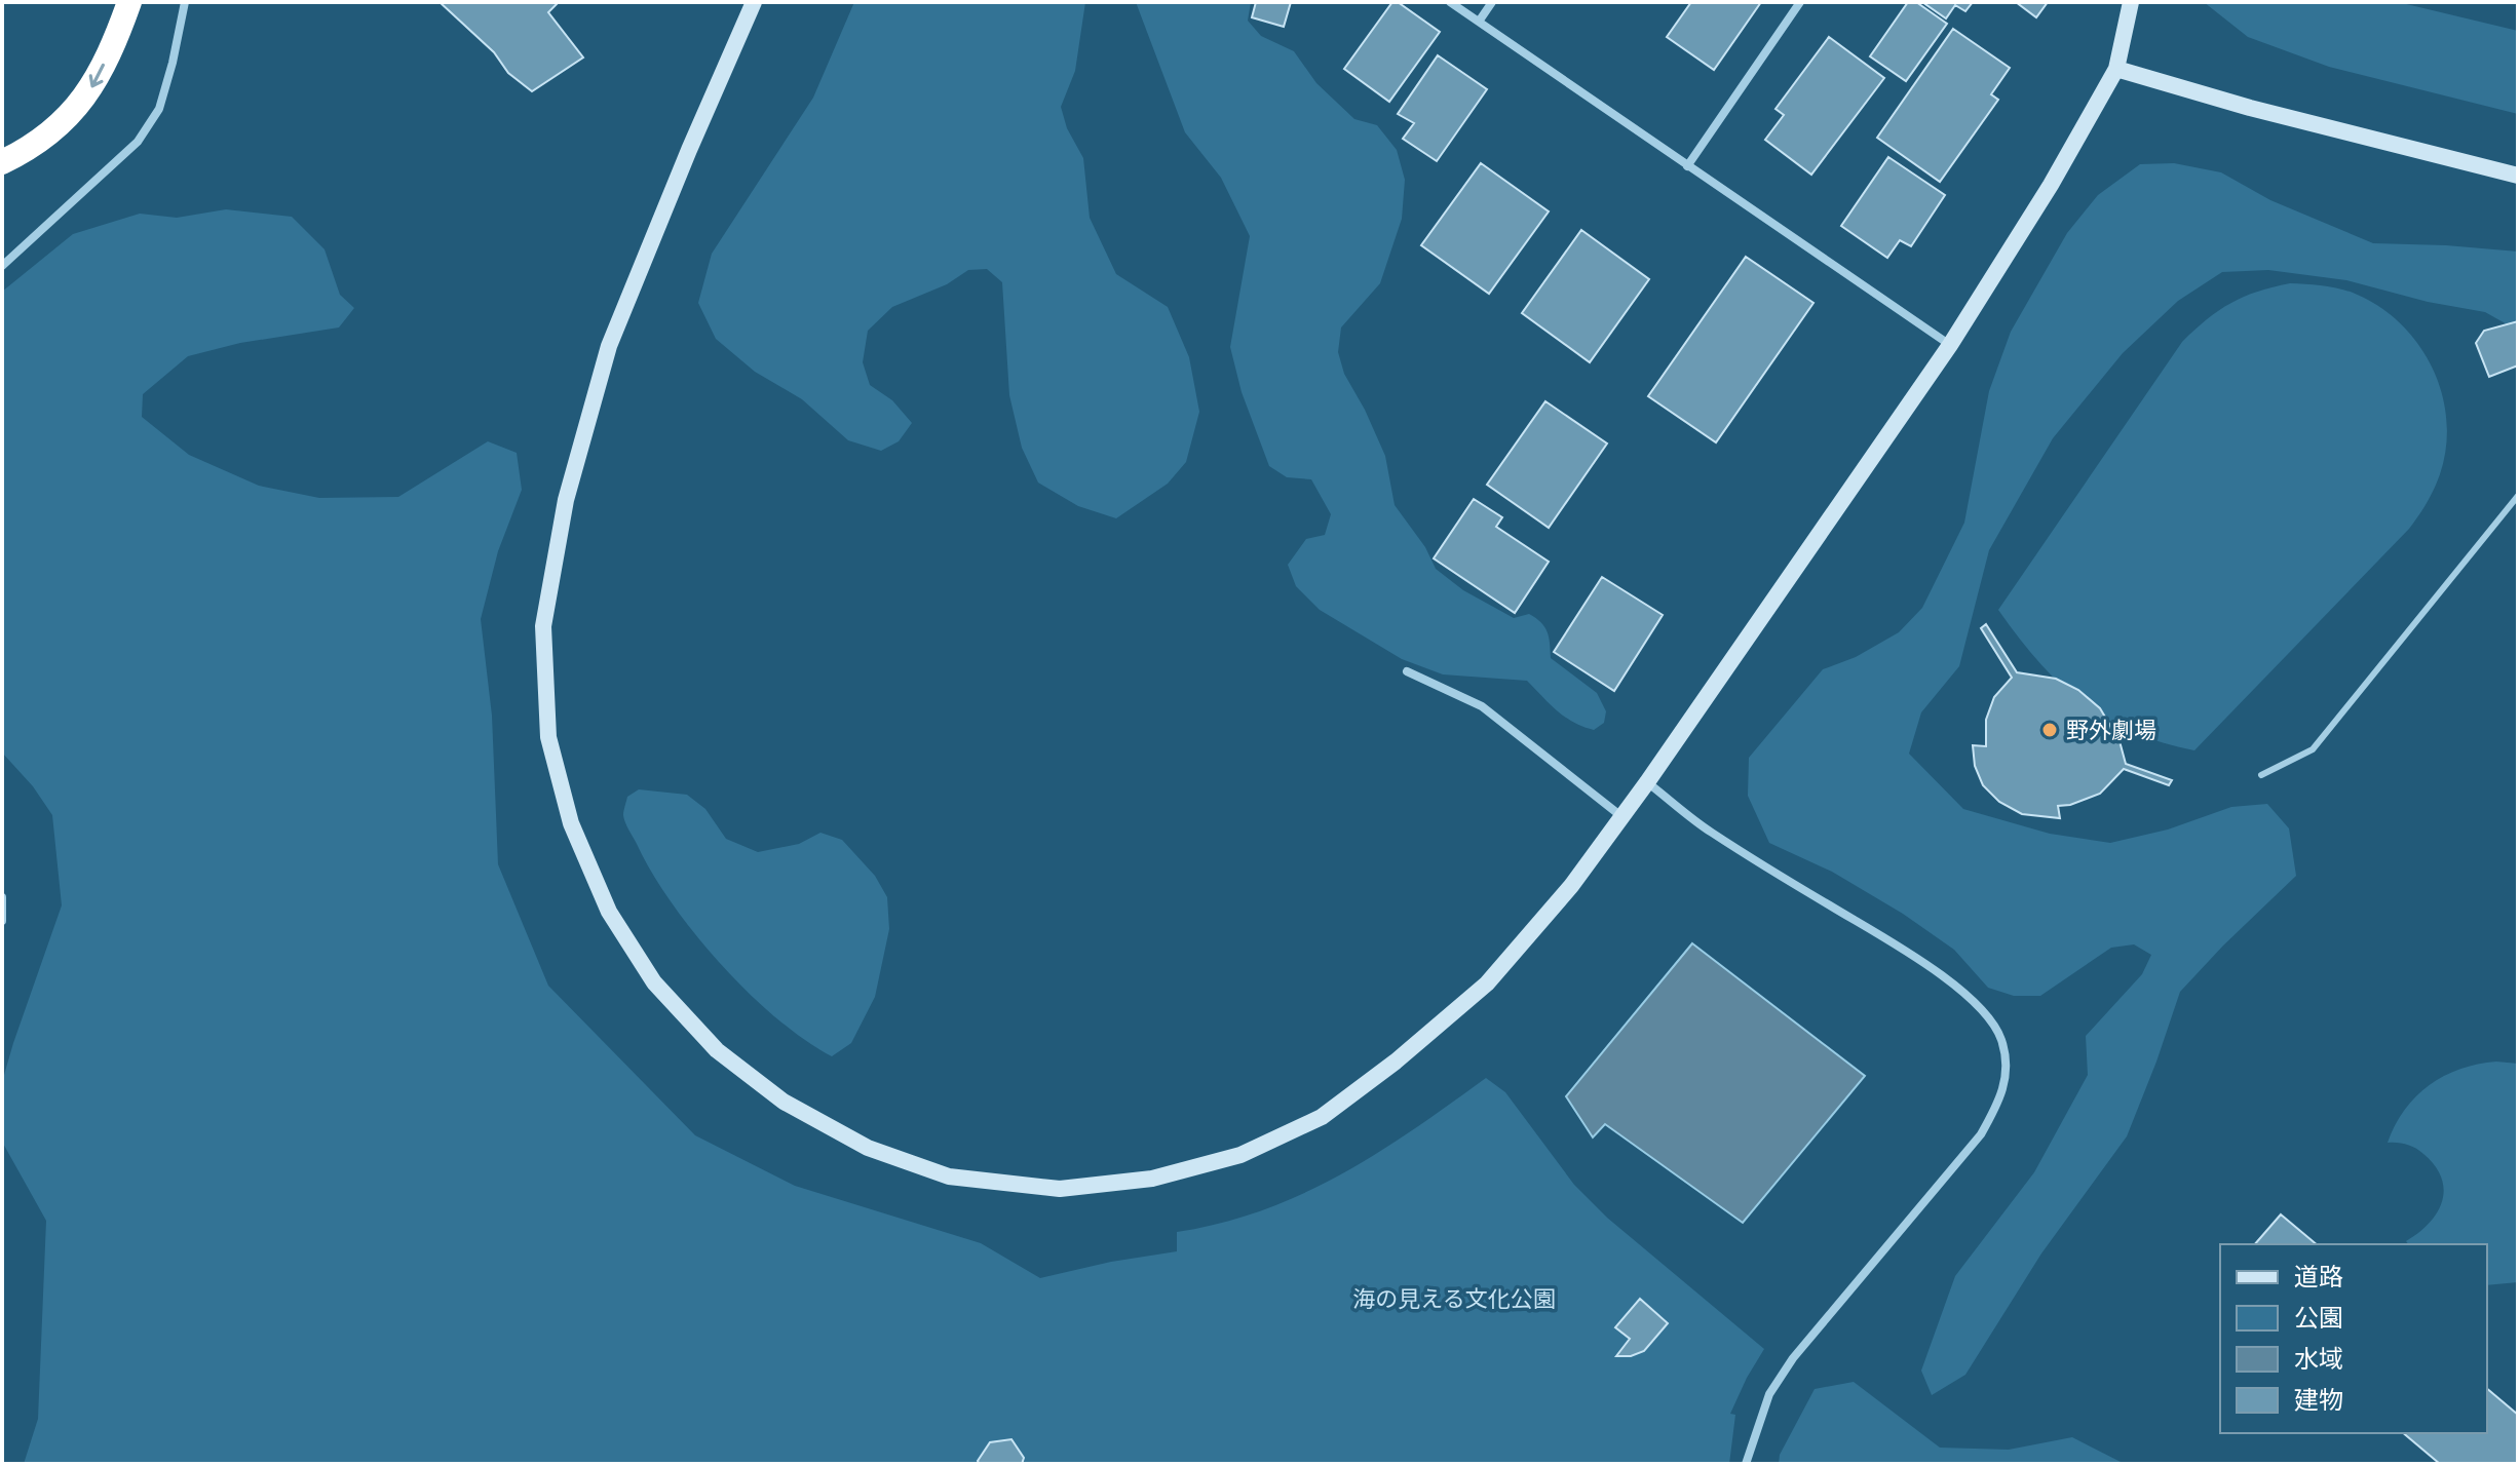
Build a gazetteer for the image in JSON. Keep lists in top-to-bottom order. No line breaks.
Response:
{"parks":["海の見える文化公園"],"places":["野外劇場"],"legend":["道路","公園","水域","建物"]}
